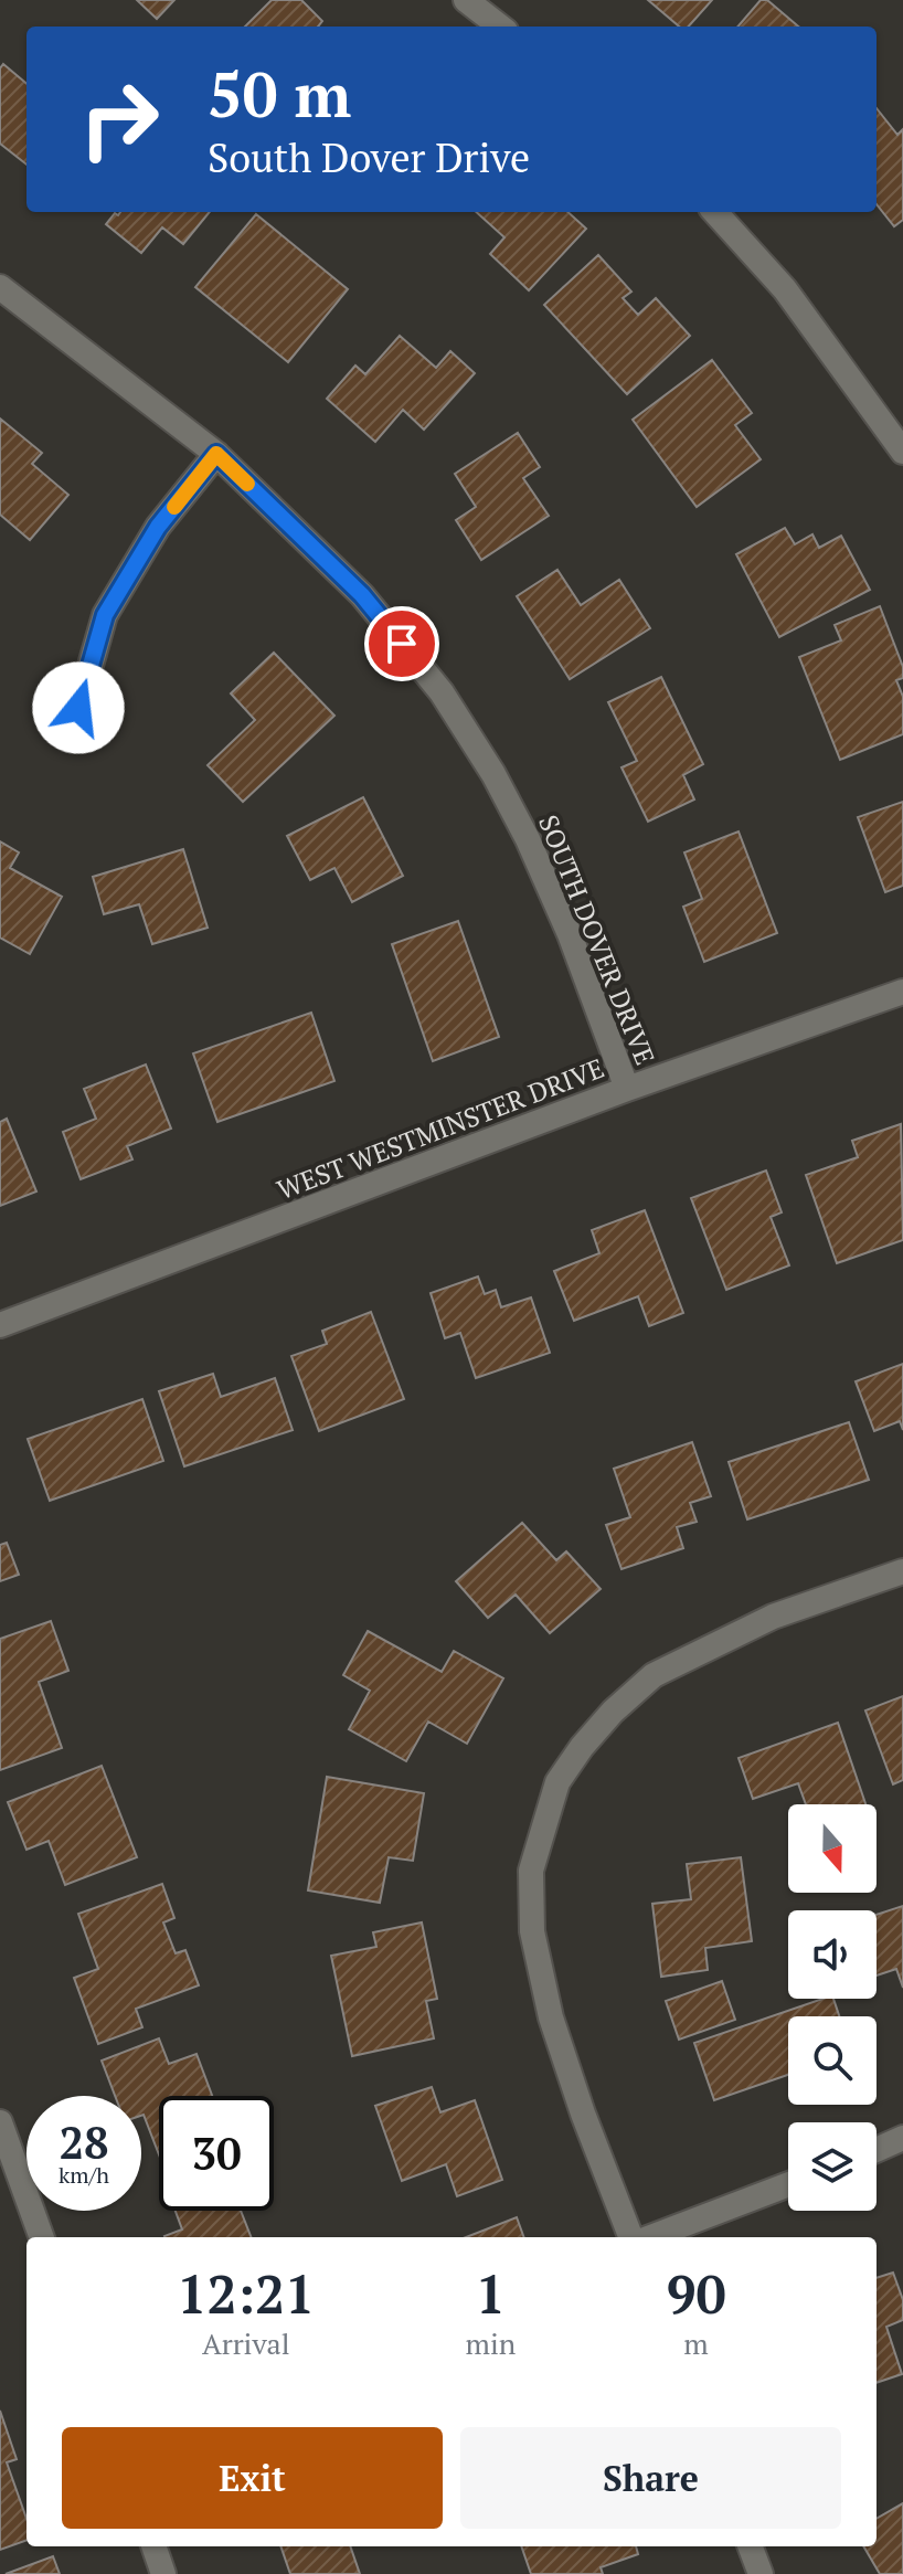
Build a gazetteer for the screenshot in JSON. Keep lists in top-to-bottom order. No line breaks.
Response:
{"streets":{"street":["SOUTH DOVER DRIVE","WEST WESTMINSTER DRIVE"]},"crossings":[["SOUTH DOVER DRIVE","WEST WESTMINSTER DRIVE"]],"north":"bottom","page":{"turn":["50 m","South Dover Drive"],"speed":"28 km/h","limit":"30","eta":["12:21","Arrival","1","min","90","m"],"buttons":["Exit","Share"]}}
